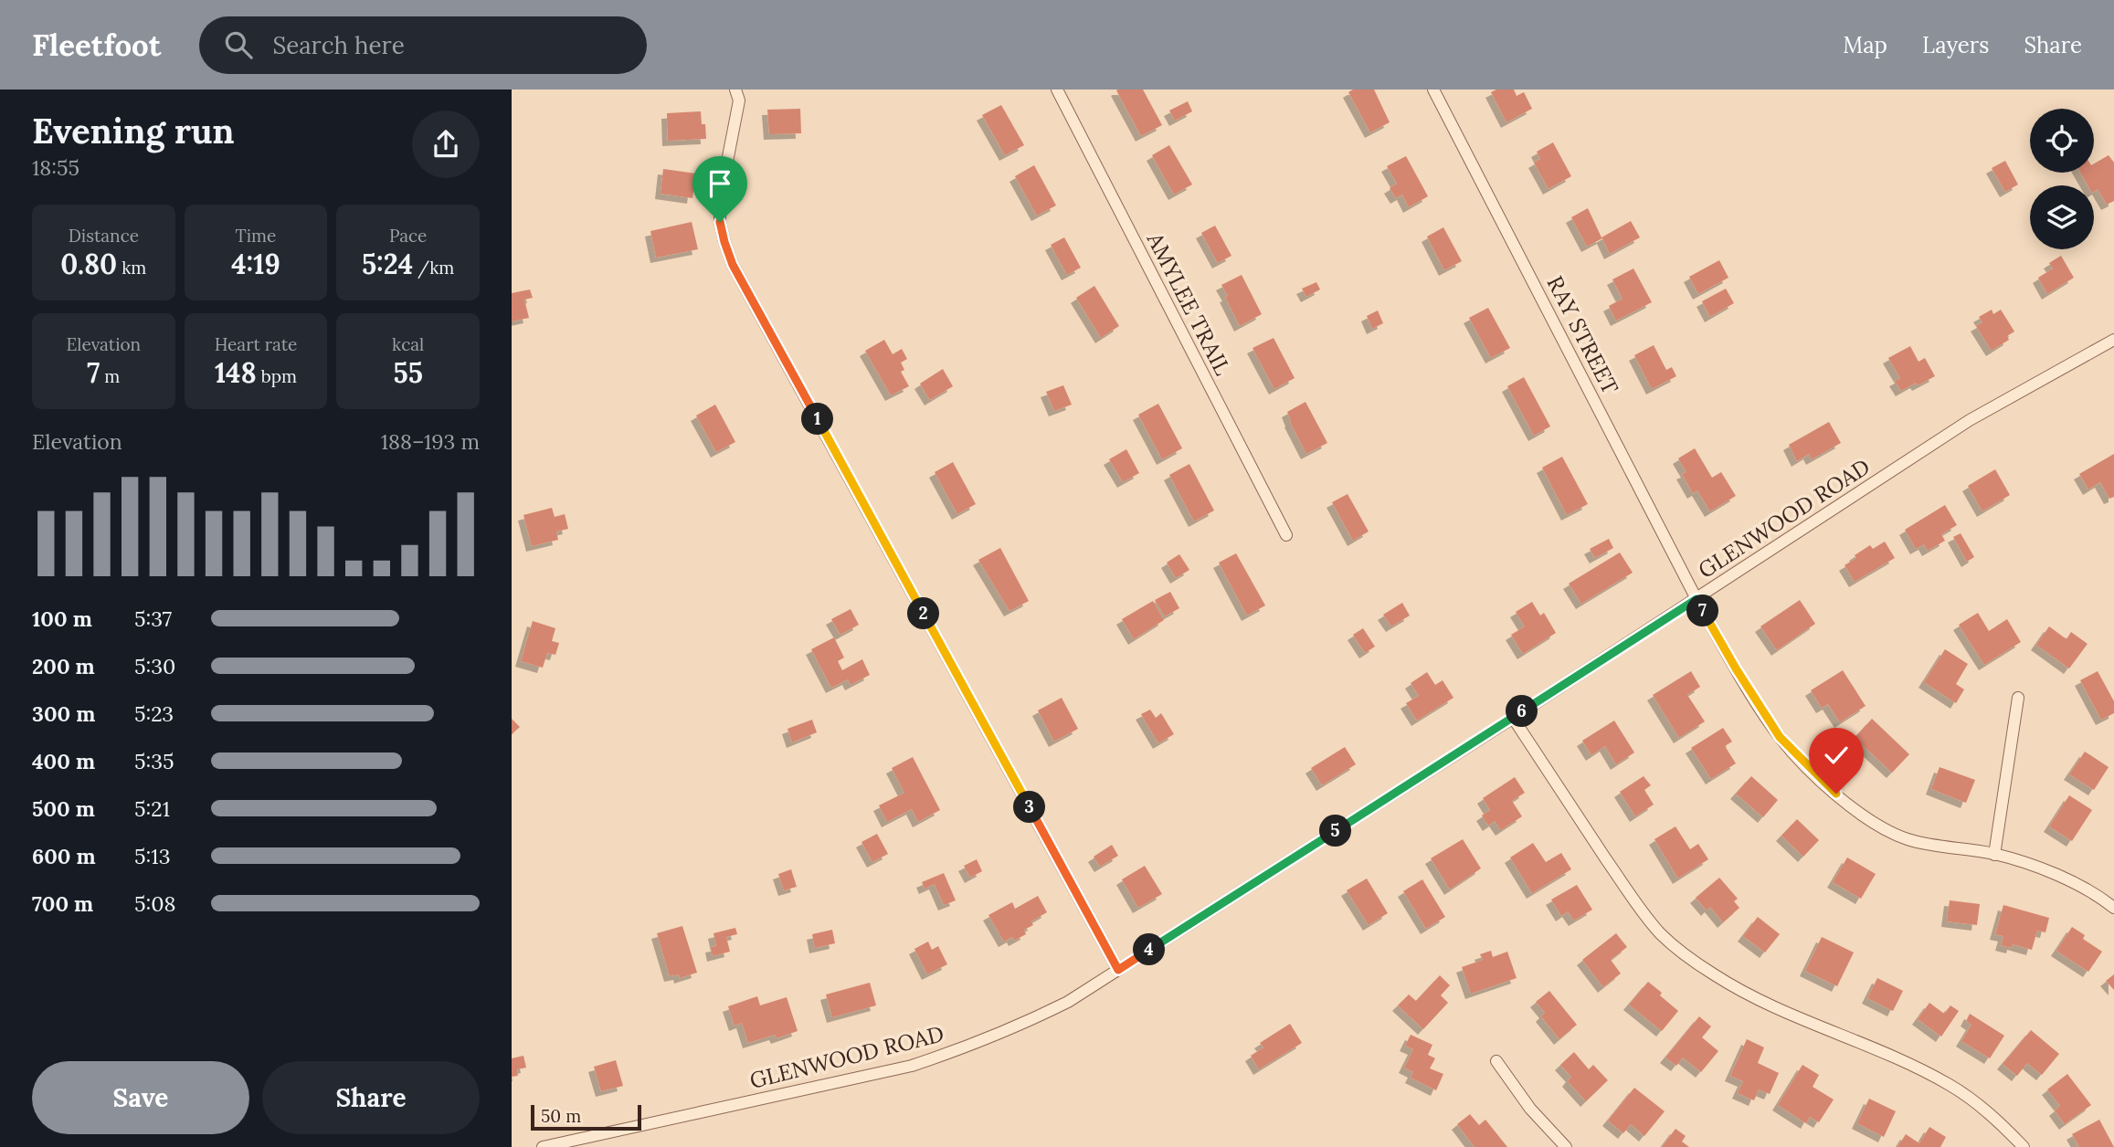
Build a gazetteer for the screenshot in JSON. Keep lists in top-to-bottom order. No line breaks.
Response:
{"streets":{"street":["AMYLEE TRAIL","RAY STREET","GLENWOOD ROAD"]},"crossings":[["RAY STREET","GLENWOOD ROAD"]],"scale_bar":"50 m","page":{"header":"Fleetfoot","search":"Search here","nav":["Map","Layers","Share"],"heading":["Evening run","18:55"],"stats":[["Distance","0.80 km"],["Time","4:19"],["Pace","5:24 /km"],["Elevation","7 m"],["Heart rate","148 bpm"],["kcal","55"]],"pins":["1","7","2","6","3","5","4"],"chart":["Elevation","188–193 m"],"list":[{"name":"100 m","note":"5:37"},{"name":"200 m","note":"5:30"},{"name":"300 m","note":"5:23"},{"name":"400 m","note":"5:35"},{"name":"500 m","note":"5:21"},{"name":"600 m","note":"5:13"},{"name":"700 m","note":"5:08"}],"buttons":["Save","Share"],"scale":"50 m"}}
